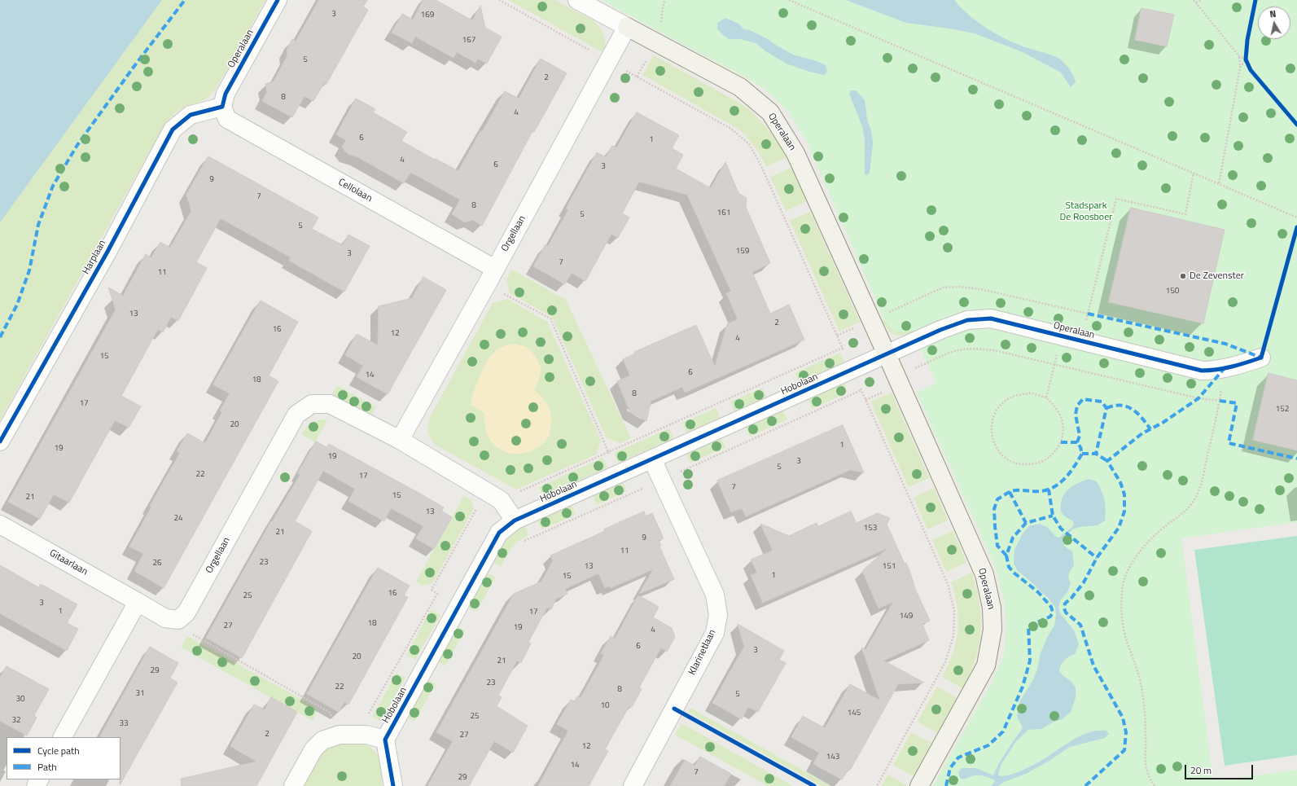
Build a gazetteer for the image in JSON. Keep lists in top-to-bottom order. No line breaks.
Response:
{"streets":{"street":["Operalaan","Cellolaan","Orgellaan","Harplaan","Hobolaan","Gitaarlaan","Klarinetlaan"]},"crossings":[["Operalaan","Cellolaan"],["Operalaan","Orgellaan"],["Operalaan","Harplaan"],["Operalaan","Hobolaan"],["Cellolaan","Orgellaan"],["Cellolaan","Harplaan"],["Orgellaan","Hobolaan"],["Hobolaan","Klarinetlaan"]],"parks":["Stadspark De Roosboer"],"places":["De Zevenster"],"house_numbers":["3","169","167","5","2","8","4","6","1","4","6","3","9","7","8","161","5","5","159","3","7","11","150","13","2","16","12","4","15","6","14","18","8","17","152","20","1","19","19","3","5","22","17","7","15","21","13","24","153","21","9","11","23","26","13","151","1","15","16","25","3","1","17","149","18","27","19","4","6","3","20","21","29","23","22","8","31","5","30","10","145","25","32","33","2","27","12","143","14","7","29"],"legend":["Cycle path","Path"],"scale_bar":"20 m","north":"top"}
